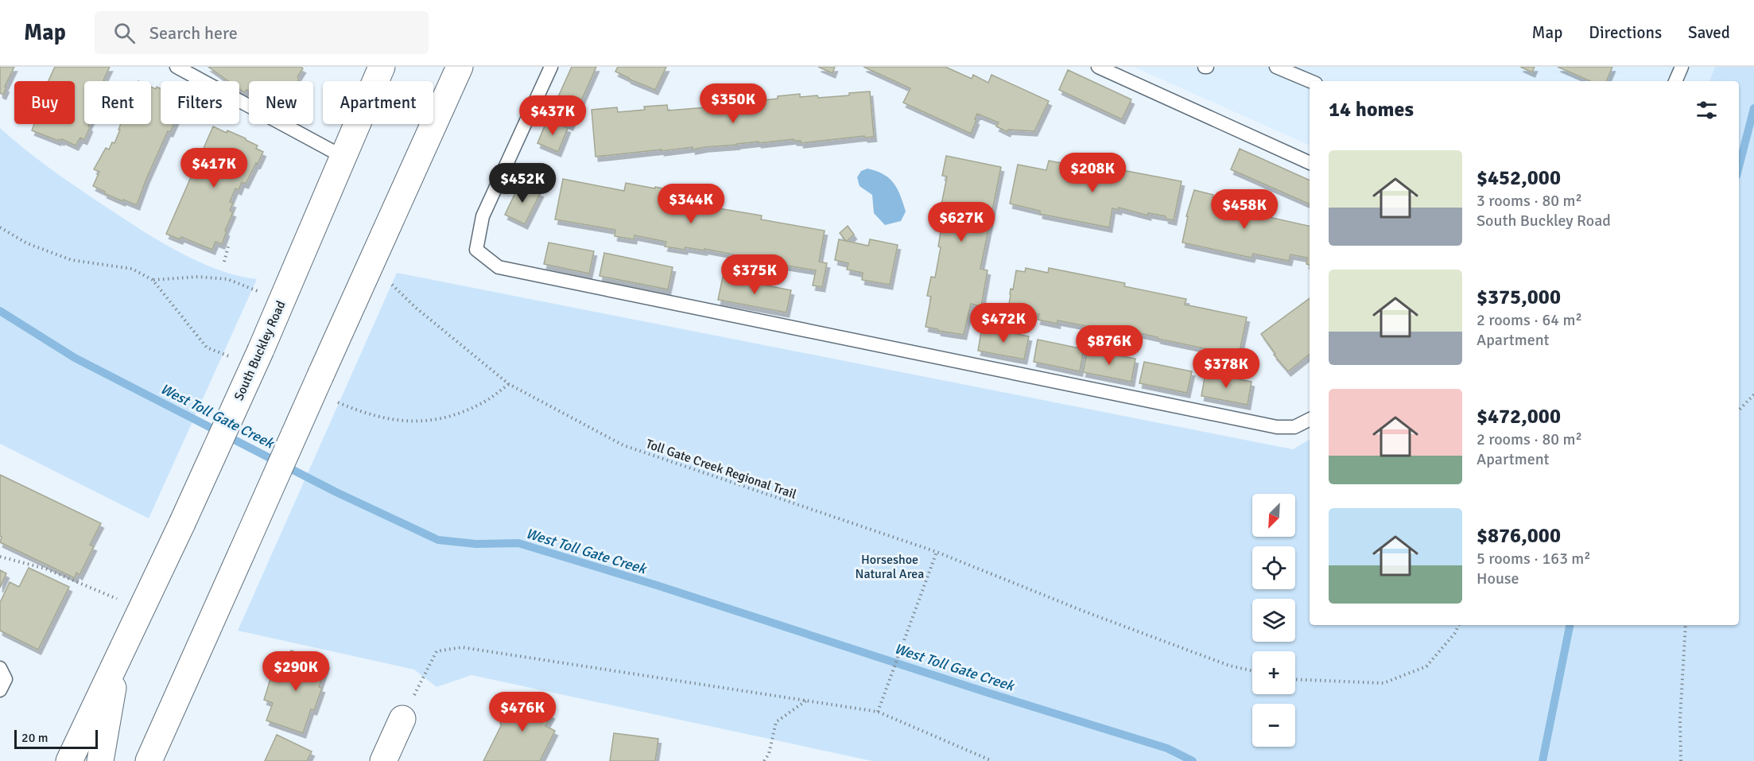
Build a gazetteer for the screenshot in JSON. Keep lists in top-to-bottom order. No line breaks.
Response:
{"streets":{"main road":["South Buckley Road"],"path":["Toll Gate Creek Regional Trail"]},"water":["West Toll Gate Creek"],"parks":["Horseshoe Natural Area"],"scale_bar":"20 m","north":"bottom left","page":{"header":"Map","search":"Search here","nav":["Map","Directions","Saved"],"chip":["Buy","Rent","Filters","New","Apartment"],"heading":"14 homes","price":["$350K","$437K","$417K","$208K","$452K","$344K","$458K","$627K","$375K","$472K","$876K","$378K","$290K","$476K"],"list":[{"name":"$452,000","note":"3 rooms · 80 m² · South Buckley Road"},{"name":"$375,000","note":"2 rooms · 64 m² · Apartment"},{"name":"$472,000","note":"2 rooms · 80 m² · Apartment"},{"name":"$876,000","note":"5 rooms · 163 m² · House"}],"map_buttons":["+","−"],"scale":"20 m"}}
